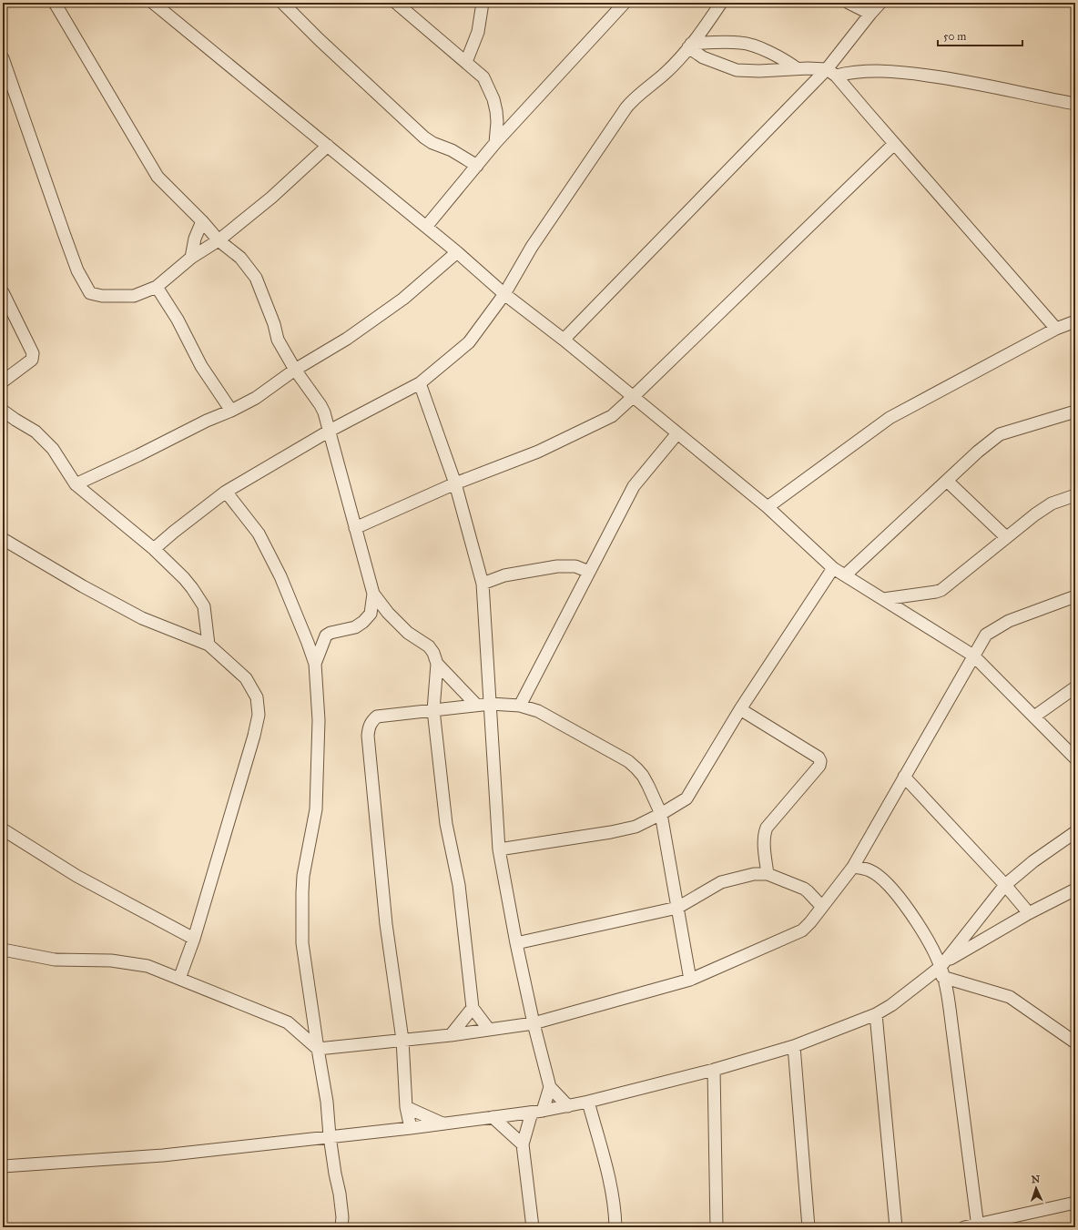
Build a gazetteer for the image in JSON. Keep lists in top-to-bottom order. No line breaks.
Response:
{"scale_bar":"50 m","north":"top"}
